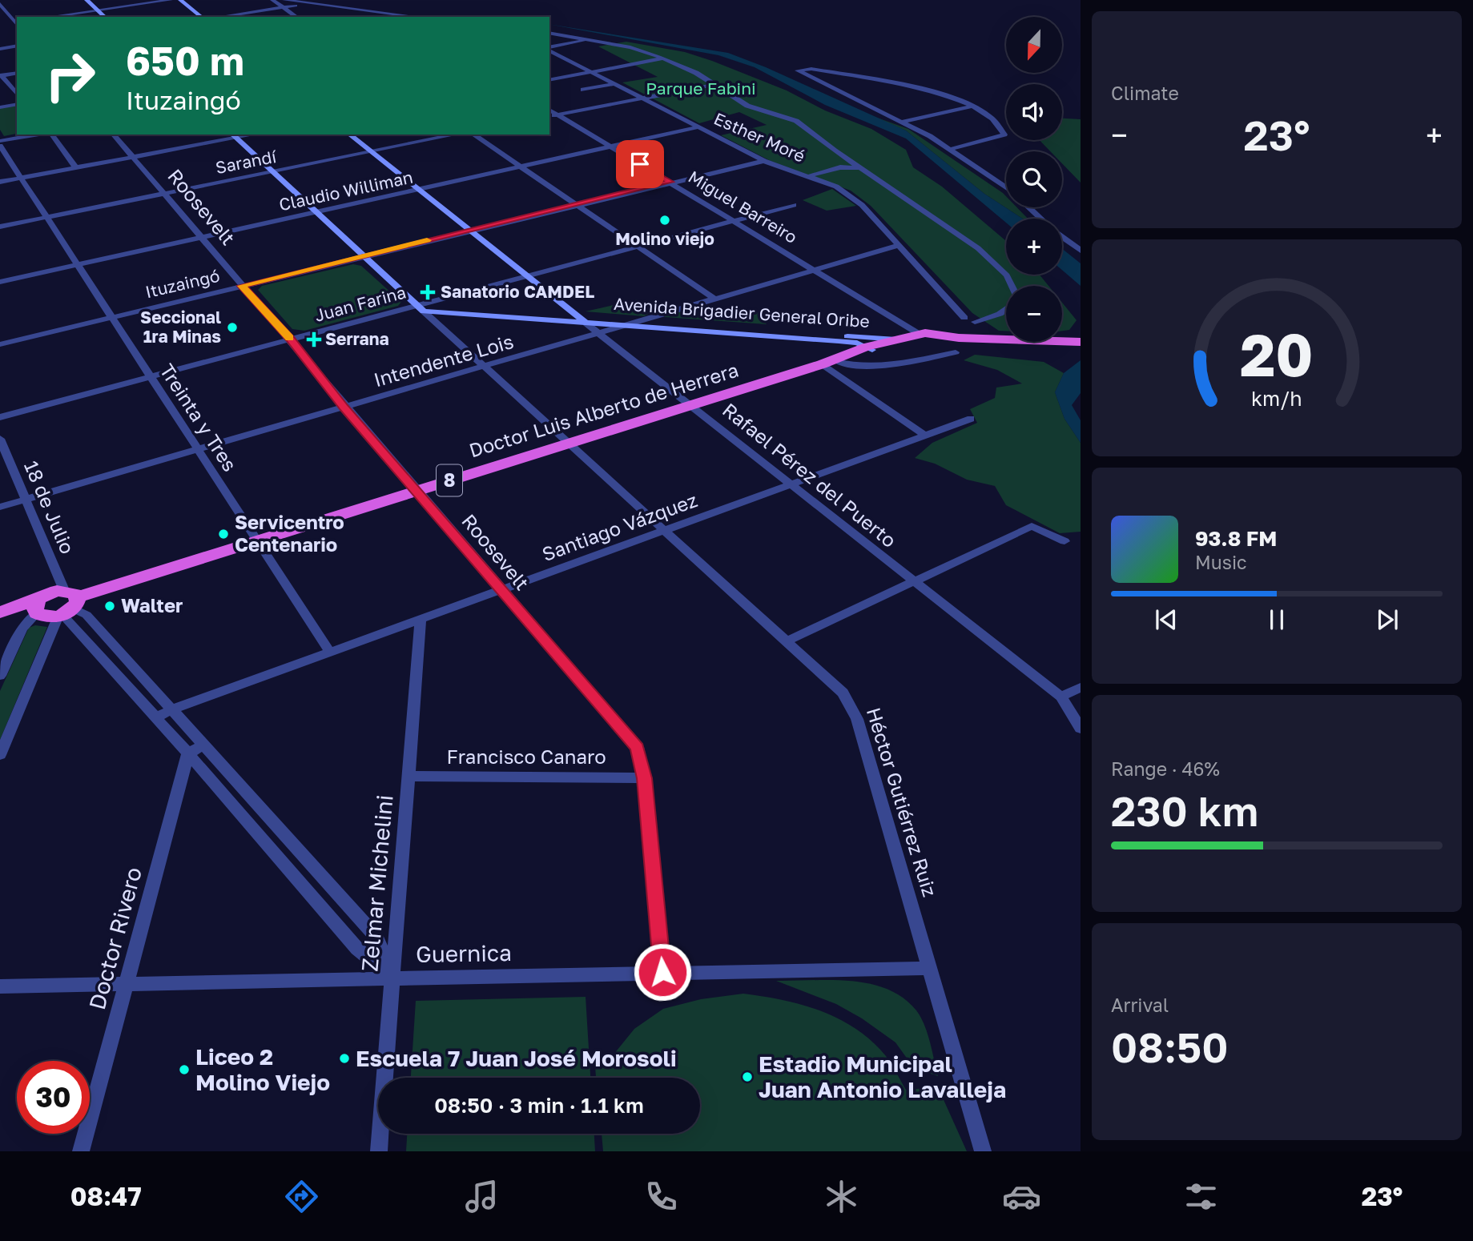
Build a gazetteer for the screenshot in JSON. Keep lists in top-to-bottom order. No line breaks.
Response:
{"streets":{"highway":["Doctor Luis Alberto de Herrera","8"],"main road":["Avenida Brigadier General Oribe","Rafael Pérez del Puerto"],"street":["Esther Moré","Sarandí","Claudio Williman","Roosevelt","Miguel Barreiro","Ituzaingó","Juan Farina","Intendente Lois","Treinta y Tres","18 de Julio","Santiago Vázquez","Francisco Canaro","Héctor Gutiérrez Ruiz","Zelmar Michelini","Doctor Rivero","Guernica"]},"crossings":[["Esther Moré","Claudio Williman"],["Esther Moré","Ituzaingó"],["Esther Moré","Intendente Lois"],["Sarandí","Roosevelt"],["Sarandí","Treinta y Tres"],["Sarandí","Rafael Pérez del Puerto"],["Claudio Williman","Roosevelt"],["Claudio Williman","Miguel Barreiro"],["Claudio Williman","Treinta y Tres"],["Claudio Williman","Rafael Pérez del Puerto"],["Roosevelt","Ituzaingó"],["Roosevelt","Juan Farina"],["Roosevelt","Intendente Lois"],["Roosevelt","Doctor Luis Alberto de Herrera"],["Roosevelt","Santiago Vázquez"],["Roosevelt","Francisco Canaro"],["Roosevelt","Guernica"],["Miguel Barreiro","Ituzaingó"],["Miguel Barreiro","Juan Farina"],["Miguel Barreiro","Intendente Lois"],["Miguel Barreiro","Doctor Luis Alberto de Herrera"],["Miguel Barreiro","8"],["Ituzaingó","Treinta y Tres"],["Ituzaingó","Rafael Pérez del Puerto"],["Juan Farina","Avenida Brigadier General Oribe"],["Juan Farina","Treinta y Tres"],["Juan Farina","Rafael Pérez del Puerto"],["Juan Farina","Héctor Gutiérrez Ruiz"],["Avenida Brigadier General Oribe","Intendente Lois"],["Avenida Brigadier General Oribe","Doctor Luis Alberto de Herrera"],["Avenida Brigadier General Oribe","Rafael Pérez del Puerto"],["Avenida Brigadier General Oribe","Héctor Gutiérrez Ruiz"],["Intendente Lois","Treinta y Tres"],["Intendente Lois","Rafael Pérez del Puerto"],["Intendente Lois","18 de Julio"],["Intendente Lois","Héctor Gutiérrez Ruiz"],["Doctor Luis Alberto de Herrera","Treinta y Tres"],["Doctor Luis Alberto de Herrera","Rafael Pérez del Puerto"],["Doctor Luis Alberto de Herrera","8"],["Doctor Luis Alberto de Herrera","18 de Julio"],["Doctor Luis Alberto de Herrera","Héctor Gutiérrez Ruiz"],["Treinta y Tres","Santiago Vázquez"],["Rafael Pérez del Puerto","Santiago Vázquez"],["8","18 de Julio"],["Santiago Vázquez","Héctor Gutiérrez Ruiz"],["Santiago Vázquez","Zelmar Michelini"],["Francisco Canaro","Zelmar Michelini"],["Héctor Gutiérrez Ruiz","Guernica"],["Zelmar Michelini","Guernica"],["Doctor Rivero","Guernica"]],"parks":["Parque Fabini"],"places":{"other":["Molino viejo","Seccional 1ra Minas","Servicentro Centenario","Walter","Escuela 7 Juan José Morosoli","Liceo 2 Molino Viejo","Estadio Municipal Juan Antonio Lavalleja"],"health":["Sanatorio CAMDEL","Serrana"]},"north":"bottom","page":{"tile":["Climate",["Range · 46%","230 km"],["Arrival","08:50"]],"map_buttons":["+","−"],"turn":["650 m","Ituzaingó"],"heat":["−","23°","+"],"song":["93.8 FM","Music"],"limit":"30","trip":"08:50 · 3 min · 1.1 km","tabs":["08:47","23°"],"gauge":["20","km/h"]}}
